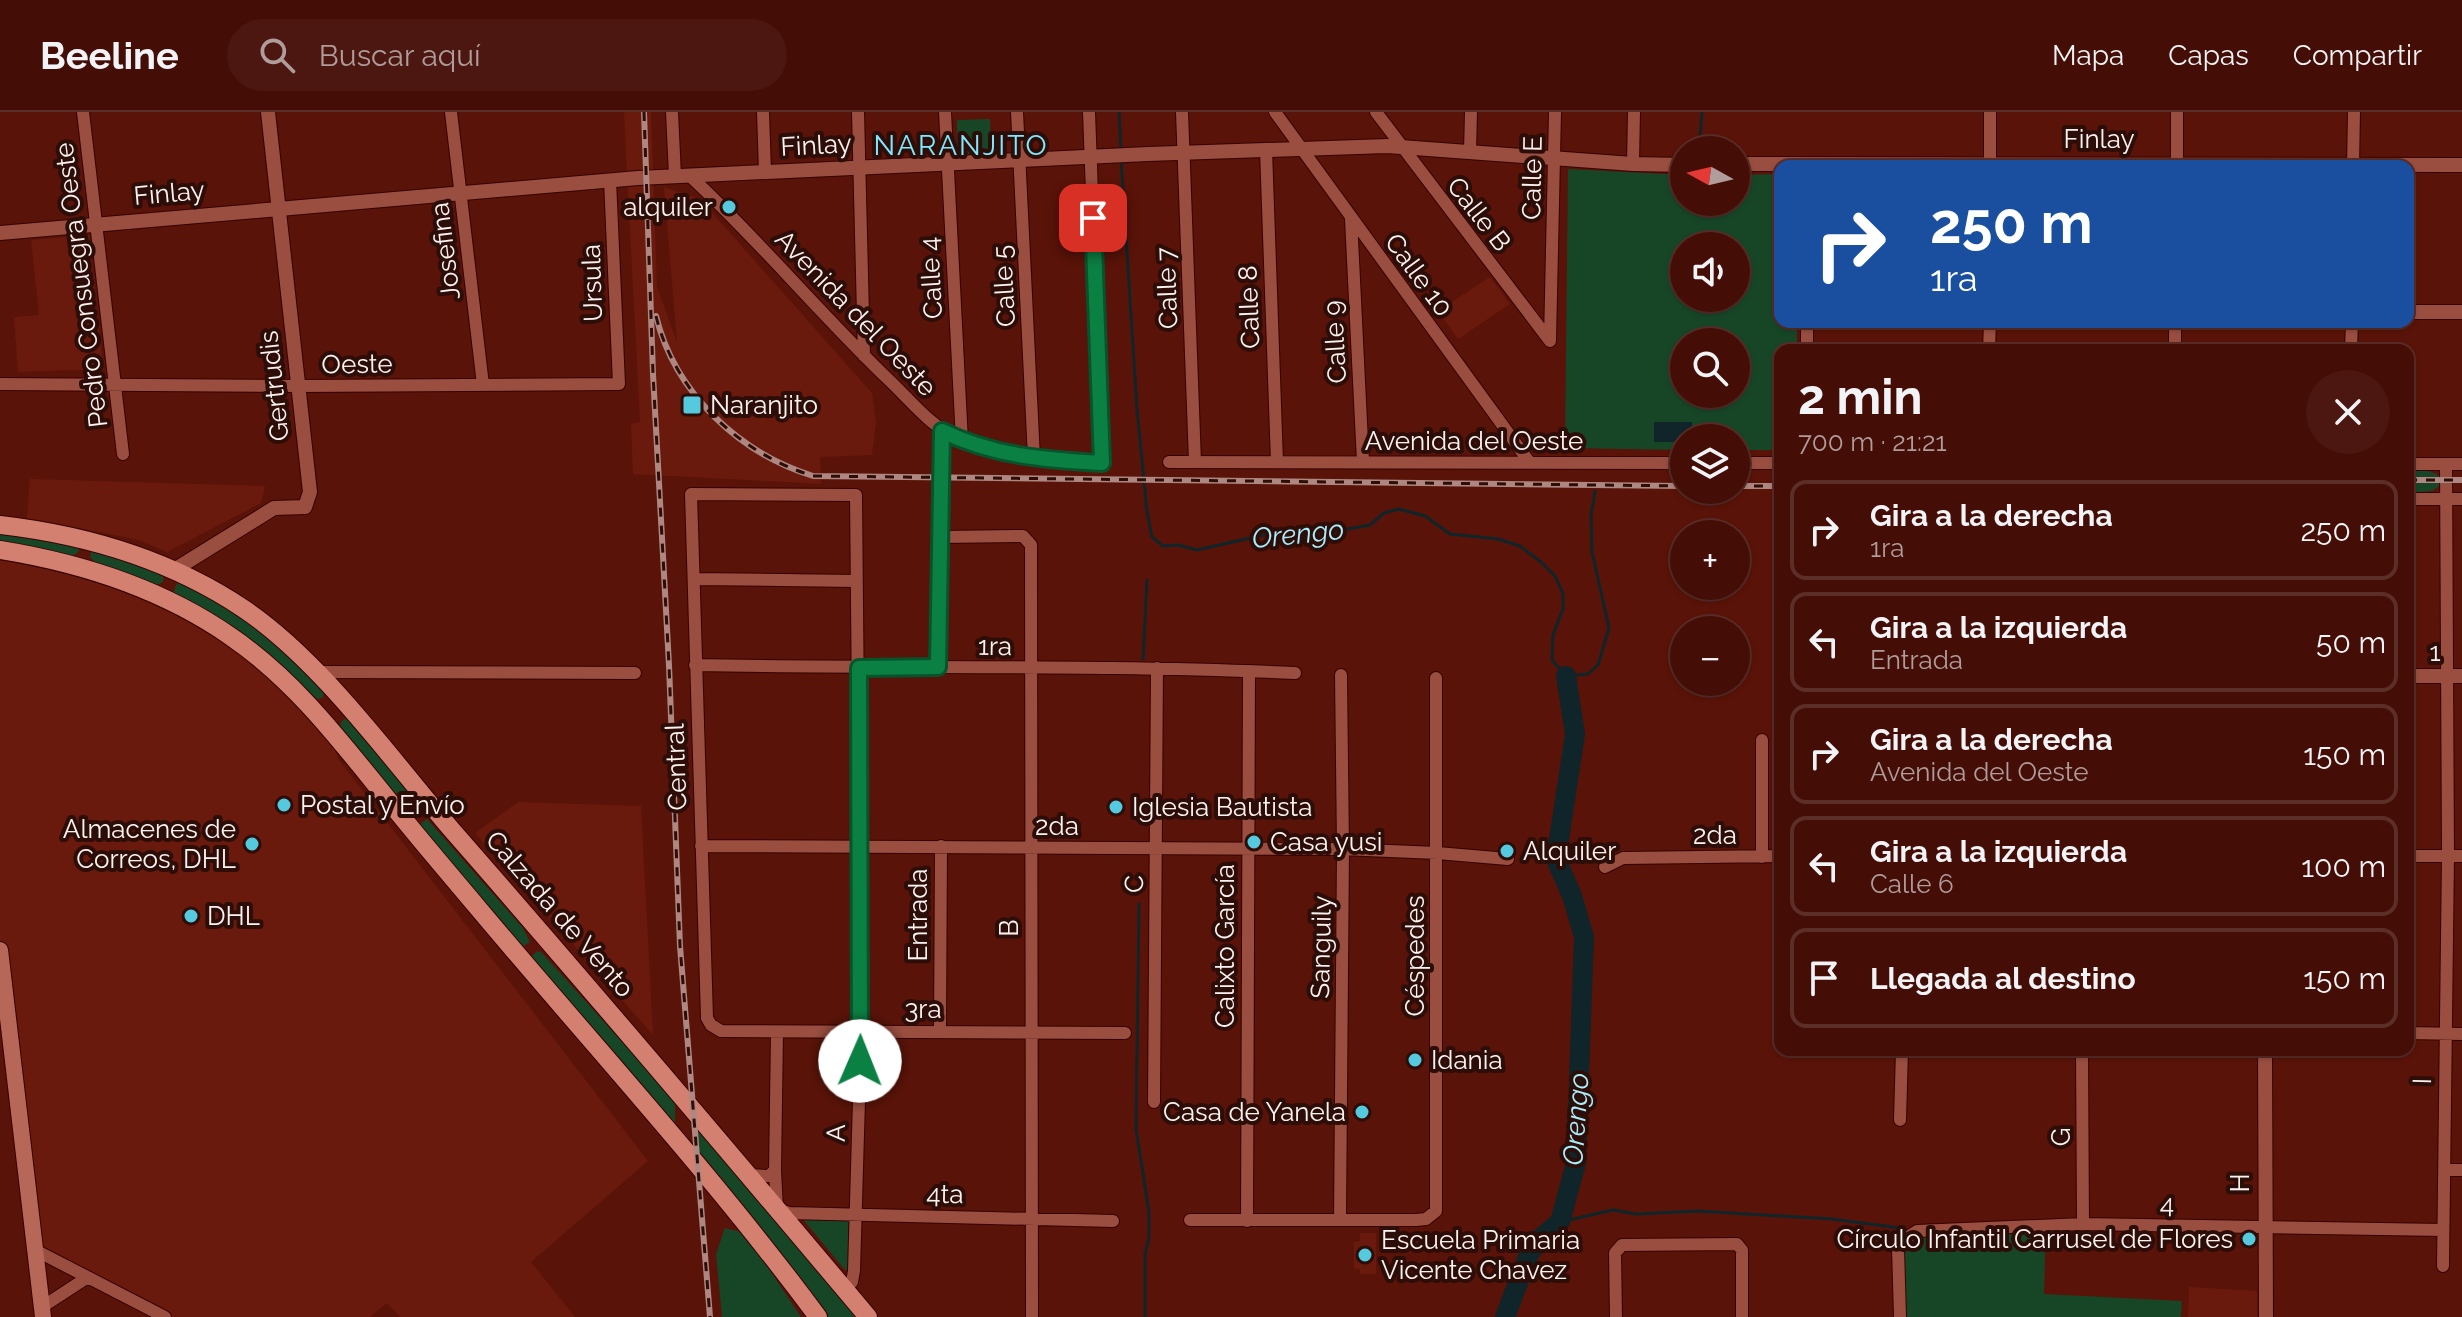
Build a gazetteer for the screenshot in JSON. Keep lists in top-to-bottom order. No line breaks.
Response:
{"streets":{"main road":["Calzada de Vento"],"street":["Finlay","Calle E","Calle B","Josefina","Calle 10","Calle 4","Ursula","Pedro Consuegra Oeste","Calle 5","Calle 7","Calle 8","Avenida del Oeste","Calle 9","Oeste","Gertrudis","1ra","1","Central","2da","C","Entrada","B","Calixto García","Sanguily","Céspedes","3ra","I","A","G","H","4ta","4"]},"crossings":[["Finlay","Calle E"],["Finlay","Calle B"],["Finlay","Josefina"],["Finlay","Calle 10"],["Finlay","Calle 4"],["Finlay","Ursula"],["Finlay","Pedro Consuegra Oeste"],["Finlay","Calle 5"],["Finlay","Calle 7"],["Finlay","Calle 8"],["Finlay","Avenida del Oeste"],["Finlay","Gertrudis"],["Calle E","Calle B"],["Josefina","Oeste"],["Calle 10","Avenida del Oeste"],["Calle 10","Calle 9"],["Calle 4","Avenida del Oeste"],["Ursula","Oeste"],["Pedro Consuegra Oeste","Oeste"],["Calle 5","Avenida del Oeste"],["Calle 7","Avenida del Oeste"],["Calle 8","Avenida del Oeste"],["Avenida del Oeste","Calle 9"],["Oeste","Gertrudis"],["Gertrudis","Calzada de Vento"],["1ra","Central"],["1ra","C"],["1ra","B"],["1ra","Calixto García"],["1ra","A"],["1","I"],["Central","2da"],["Central","3ra"],["Central","A"],["2da","C"],["2da","Entrada"],["2da","B"],["2da","Calixto García"],["2da","Sanguily"],["2da","Céspedes"],["2da","A"],["Calzada de Vento","A"],["Calzada de Vento","4ta"],["Entrada","3ra"],["B","3ra"],["B","4ta"],["Sanguily","Céspedes"],["3ra","A"],["I","4"],["A","4ta"],["G","4"],["H","4"]],"districts":["NARANJITO"],"water":["Orengo"],"places":{"other":["alquiler","Postal y Envío","Iglesia Bautista","Casa yusi","Almacenes de Correos, DHL","Alquiler","DHL","Idania","Casa de Yanela","Círculo Infantil Carrusel de Flores","Escuela Primaria Vicente Chavez"],"transit":["Naranjito"]},"north":"left","page":{"header":"Beeline","search":"Buscar aquí","nav":["Mapa","Capas","Compartir"],"map_buttons":["+","−"],"turn":["250 m","1ra"],"heading":["2 min","700 m · 21:21"],"list":[{"name":"Gira a la derecha","note":"1ra","value":"250 m"},{"name":"Gira a la izquierda","note":"Entrada","value":"50 m"},{"name":"Gira a la derecha","note":"Avenida del Oeste","value":"150 m"},{"name":"Gira a la izquierda","note":"Calle 6","value":"100 m"},{"name":"Llegada al destino","value":"150 m"}]}}
